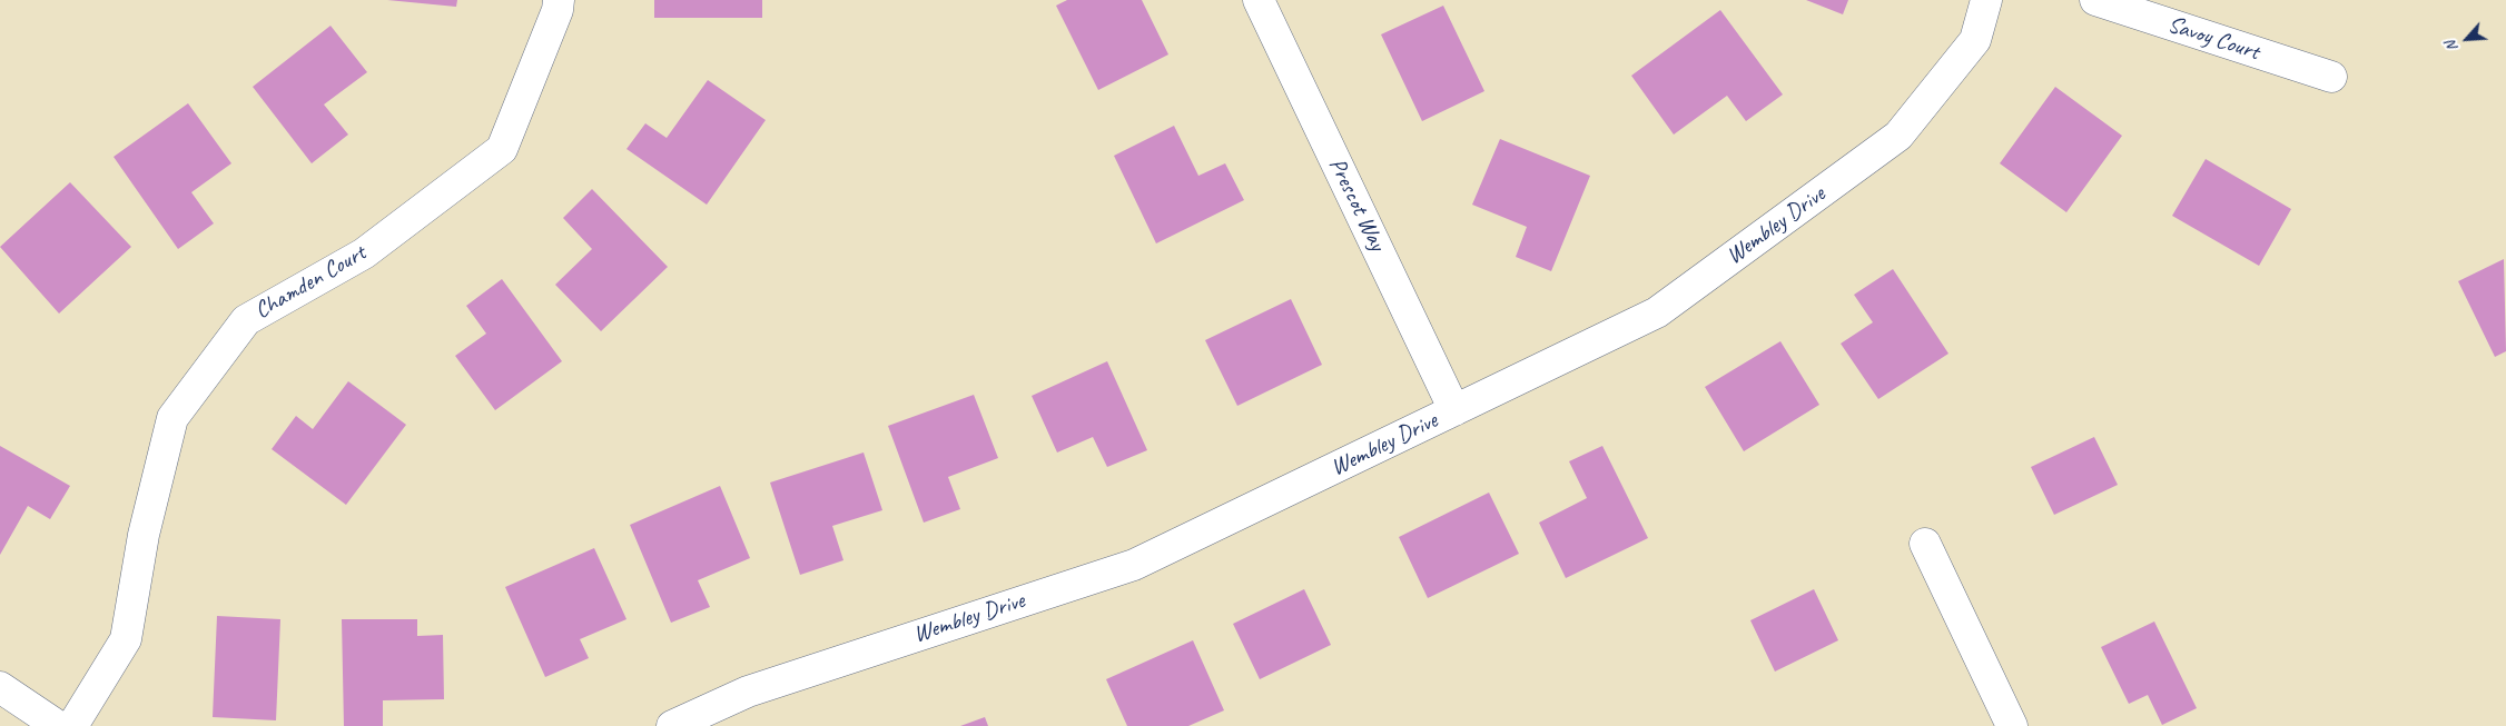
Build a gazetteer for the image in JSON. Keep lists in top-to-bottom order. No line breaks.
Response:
{"streets":{"street":["Savoy Court","Prescot Way","Wembley Drive","Chamden Court"]},"crossings":[["Prescot Way","Wembley Drive"]],"north":"bottom left"}
